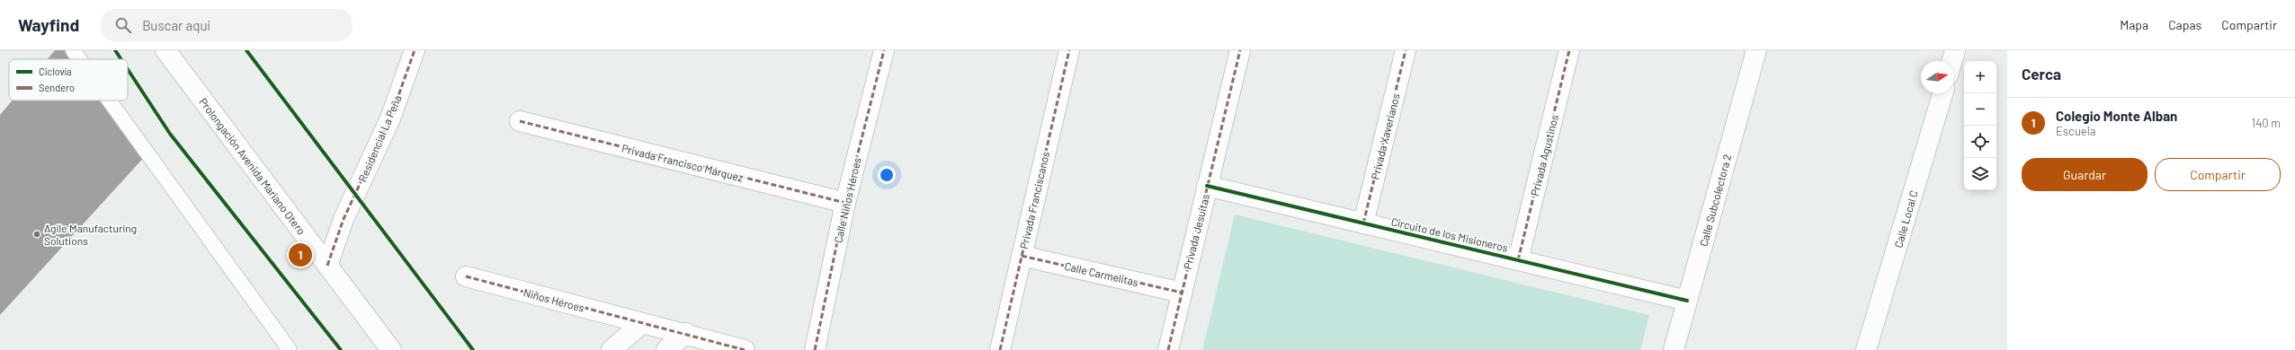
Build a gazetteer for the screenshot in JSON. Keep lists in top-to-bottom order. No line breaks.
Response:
{"streets":{"street":["Privada Xaverianos","Residencial La Peña","Privada Agustinos","Privada Francisco Márquez","Prolongación Avenida Mariano Otero","Calle Niños Héroes","Privada Franciscanos","Calle Subcolectora 2","Calle Local C","Privada Jesuitas","Circuito de los Misioneros","Calle Carmelitas","Niños Héroes"]},"crossings":[["Privada Xaverianos","Circuito de los Misioneros"],["Residencial La Peña","Prolongación Avenida Mariano Otero"],["Privada Agustinos","Circuito de los Misioneros"],["Privada Francisco Márquez","Calle Niños Héroes"],["Privada Franciscanos","Calle Carmelitas"],["Calle Subcolectora 2","Circuito de los Misioneros"],["Privada Jesuitas","Circuito de los Misioneros"],["Privada Jesuitas","Calle Carmelitas"]],"places":["Agile Manufacturing Solutions"],"legend":["Ciclovía","Sendero"],"north":"right","page":{"header":"Wayfind","search":"Buscar aquí","nav":["Mapa","Capas","Compartir"],"heading":"Cerca","map_buttons":["+","−"],"list":[{"mark":"1","name":"Colegio Monte Alban","note":"Escuela","value":"140 m"}],"buttons":["Guardar","Compartir"],"pins":"1"}}
